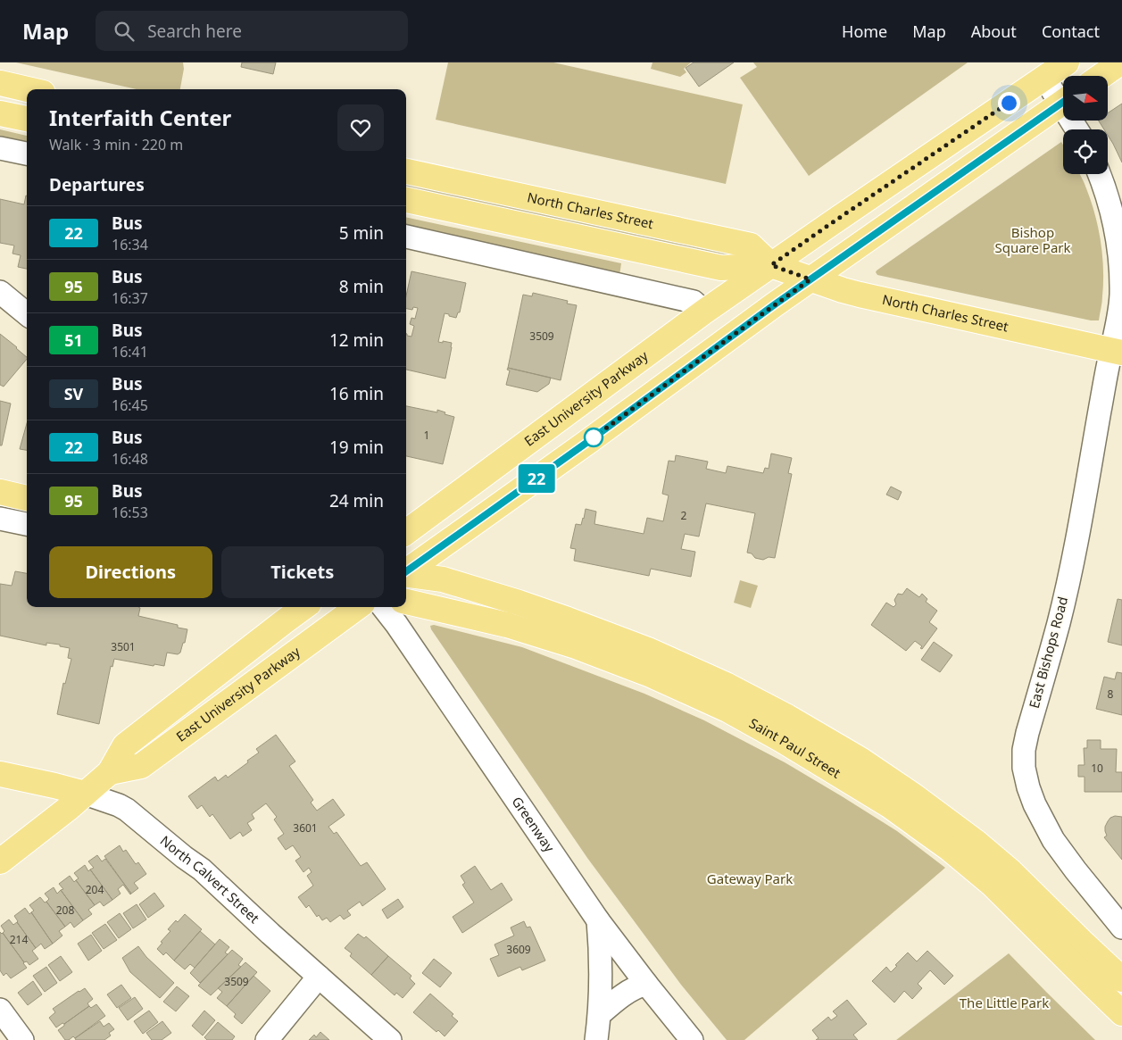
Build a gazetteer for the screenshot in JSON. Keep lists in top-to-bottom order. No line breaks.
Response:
{"streets":{"main road":["North Charles Street","East University Parkway","Saint Paul Street","North Calvert Street"],"street":["East Bishops Road","Greenway"]},"crossings":[["North Charles Street","East University Parkway"],["North Charles Street","East Bishops Road"],["East University Parkway","North Calvert Street"]],"parks":["Bishop Square Park","Gateway Park","The Little Park"],"lines":["bus line 22"],"house_numbers":["3509","1","2","3501","8","10","3601","204","208","214","3609","3509"],"north":"right","page":{"header":"Map","search":"Search here","nav":["Home","Map","About","Contact"],"on_map":"22","heading":[["Interfaith Center","Walk · 3 min · 220 m"],"Departures"],"list":[{"mark":"22","name":"Bus","note":"16:34","value":"5 min"},{"mark":"95","name":"Bus","note":"16:37","value":"8 min"},{"mark":"51","name":"Bus","note":"16:41","value":"12 min"},{"mark":"SV","name":"Bus","note":"16:45","value":"16 min"},{"mark":"22","name":"Bus","note":"16:48","value":"19 min"},{"mark":"95","name":"Bus","note":"16:53","value":"24 min"}],"buttons":["Directions","Tickets"]}}
